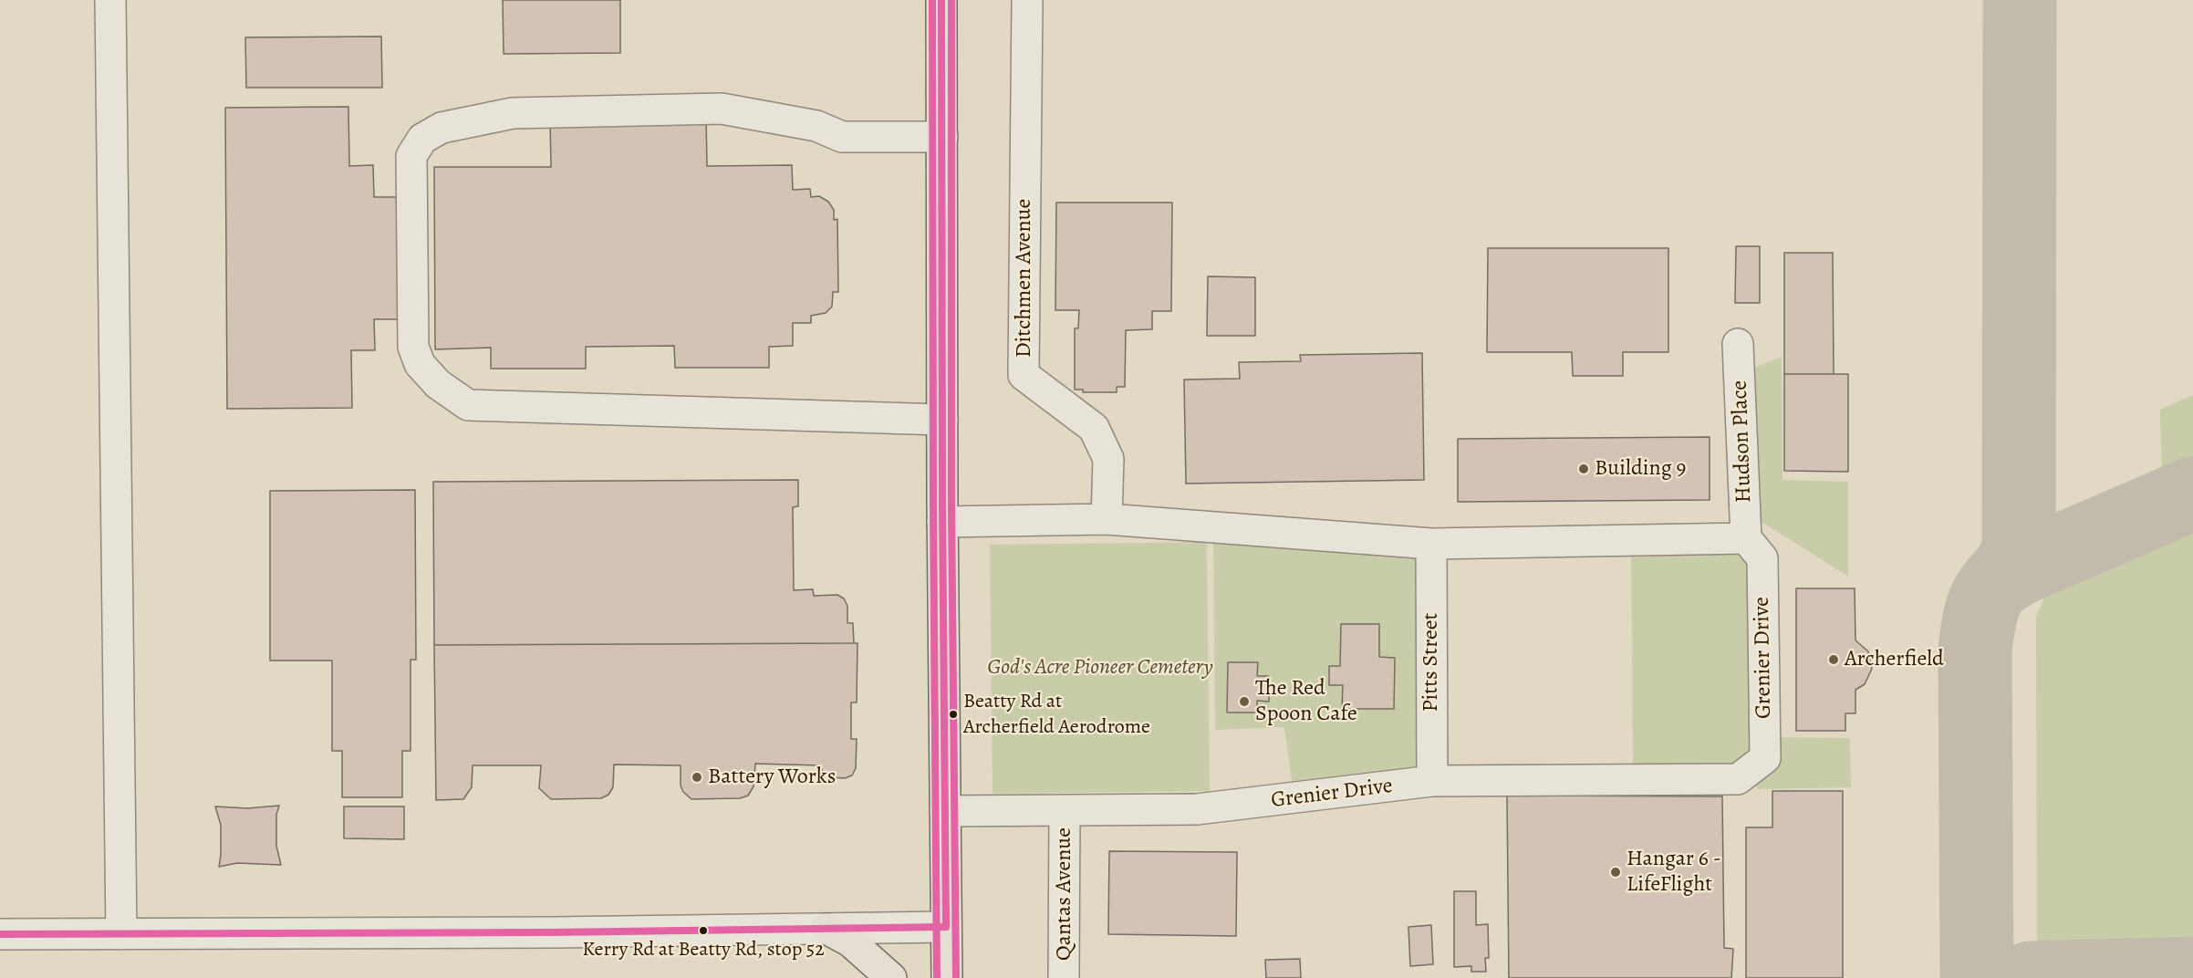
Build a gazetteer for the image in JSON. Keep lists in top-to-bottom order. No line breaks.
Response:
{"streets":{"street":["Ditchmen Avenue","Hudson Place","Grenier Drive","Pitts Street","Qantas Avenue"]},"crossings":[["Hudson Place","Grenier Drive"],["Grenier Drive","Pitts Street"],["Grenier Drive","Qantas Avenue"]],"parks":["God's Acre Pioneer Cemetery"],"places":["Building 9","Archerfield","The Red Spoon Cafe","Beatty Rd at Archerfield Aerodrome","Battery Works","Hangar 6 - LifeFlight","Kerry Rd at Beatty Rd, stop 52"]}
